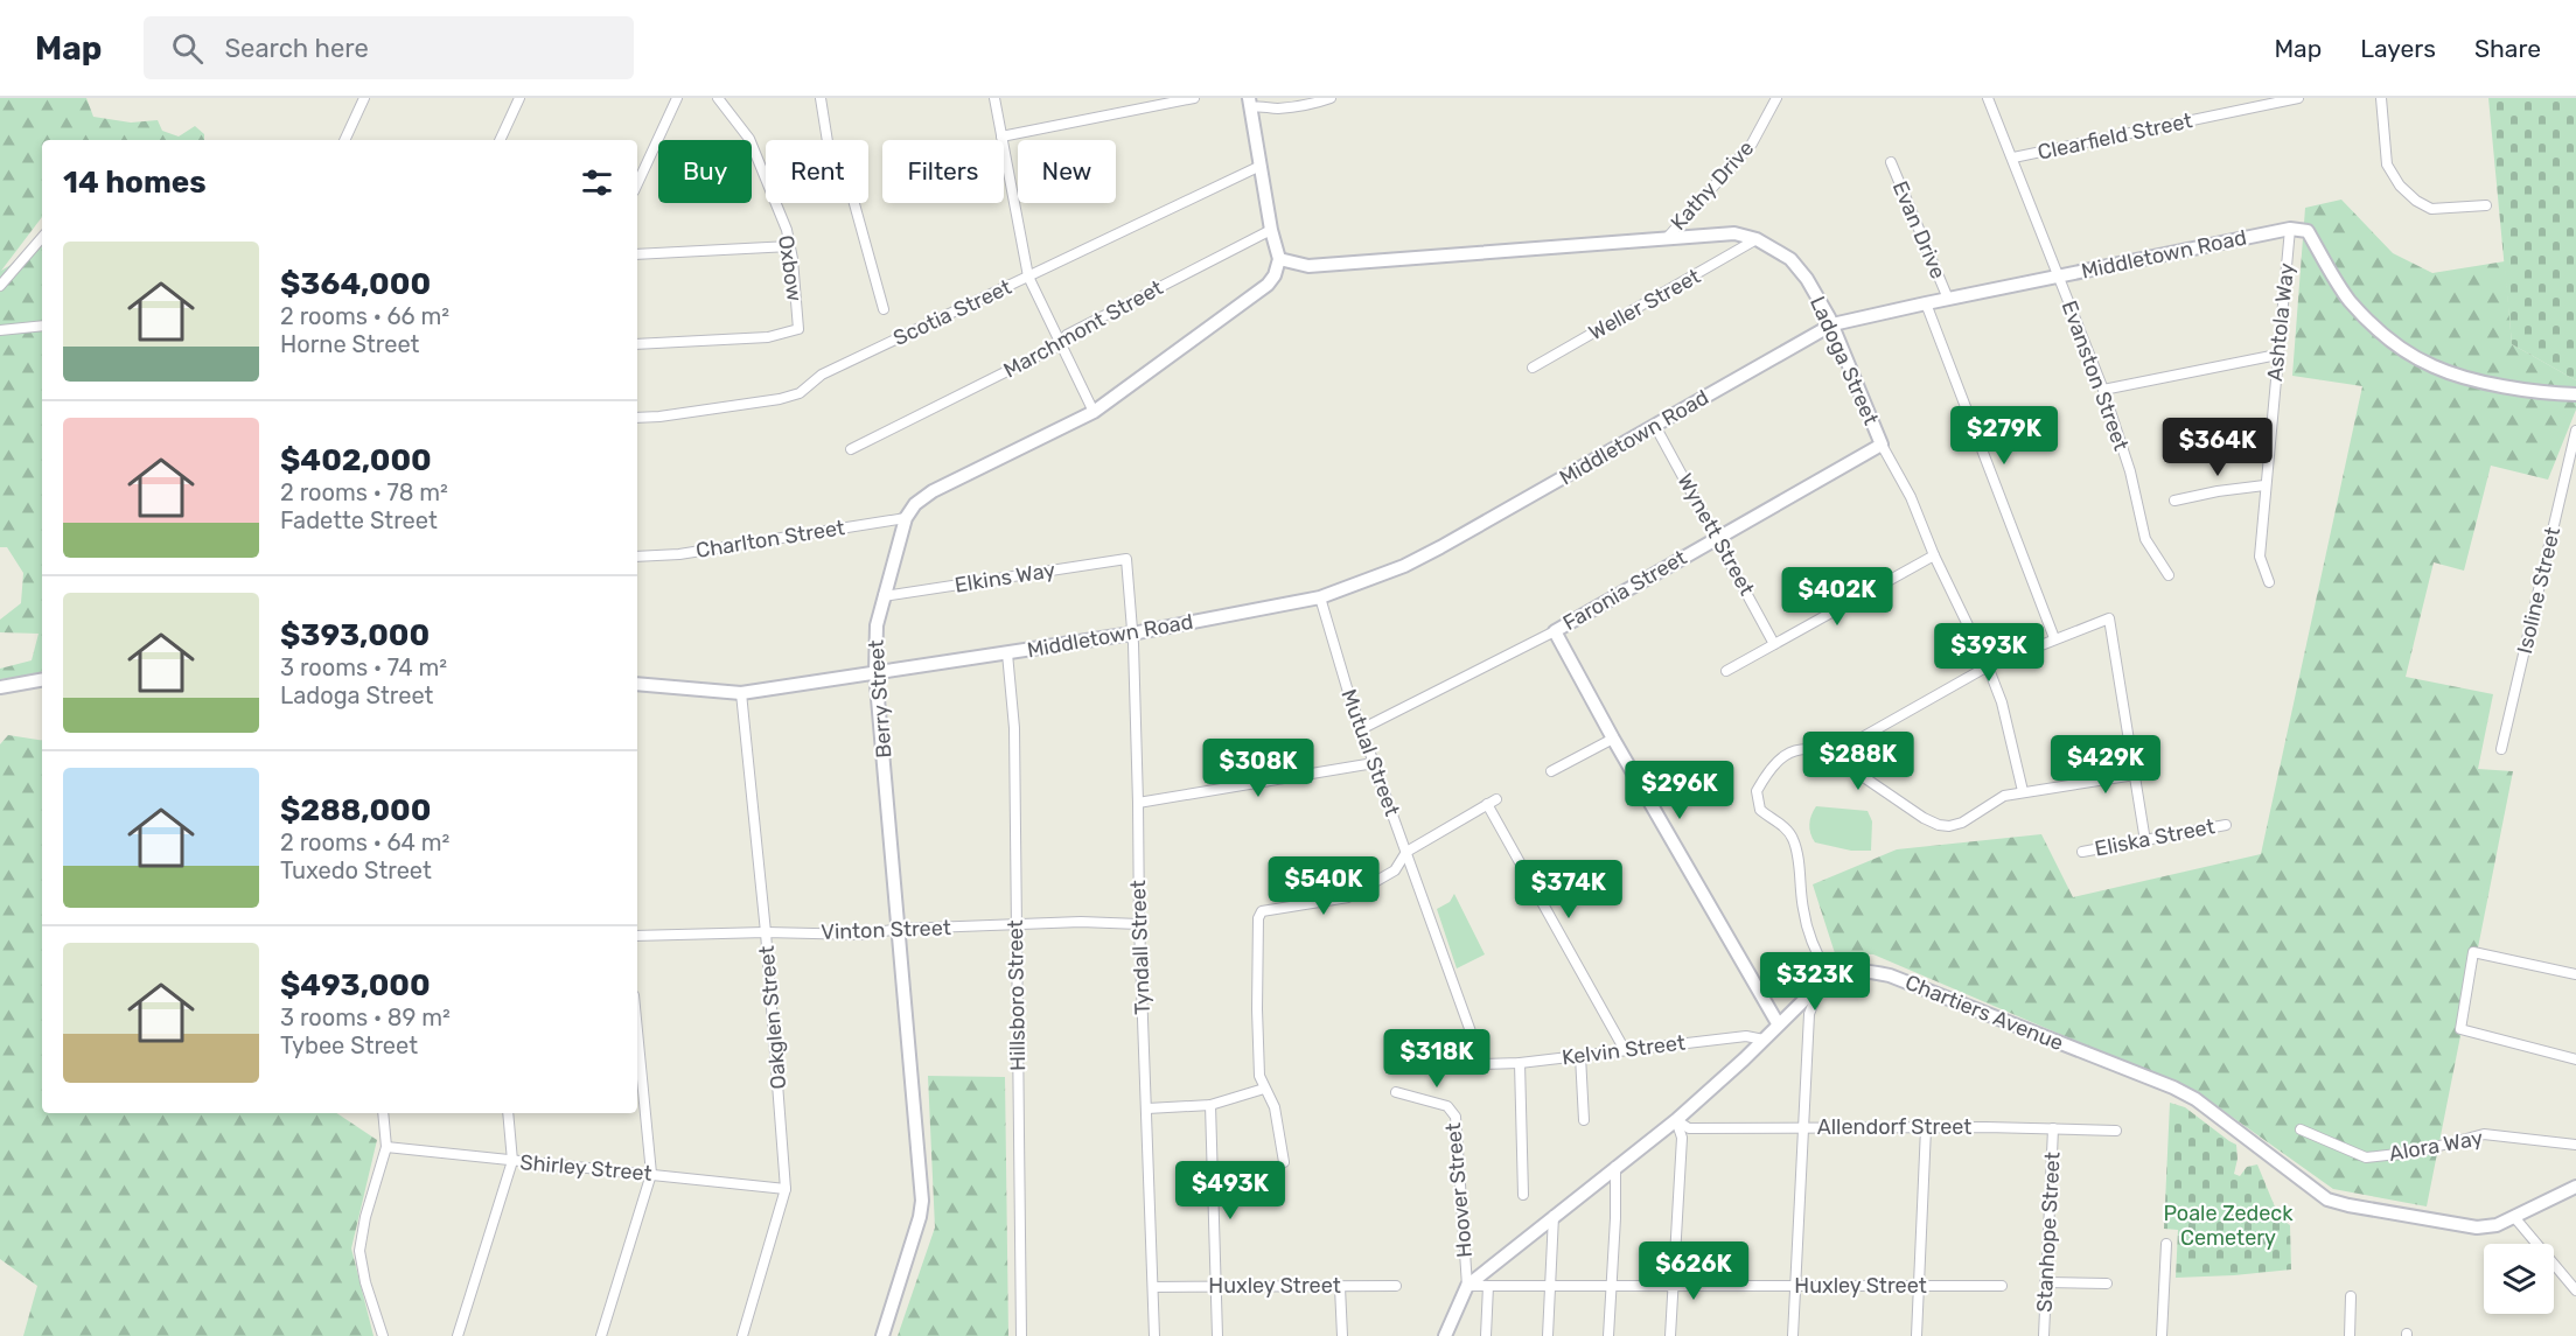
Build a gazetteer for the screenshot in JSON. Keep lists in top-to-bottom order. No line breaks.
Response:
{"streets":{"street":["Clearfield Street","Kathy Drive","Evan Drive","Middletown Road","Oxbow","Weller Street","Scotia Street","Ashtola Way","Marchmont Street","Ladoga Street","Evanston Street","Wynett Street","Charlton Street","Elkins Way","Faronia Street","Isoline Street","Berry Street","Mutual Street","Eliska Street","Vinton Street","Tyndall Street","Hillsboro Street","Chartiers Avenue","Oakglen Street","Kelvin Street","Allendorf Street","Alora Way","Shirley Street","Hoover Street","Stanhope Street","Huxley Street"]},"crossings":[["Clearfield Street","Evanston Street"],["Kathy Drive","Ladoga Street"],["Evan Drive","Middletown Road"],["Middletown Road","Ashtola Way"],["Middletown Road","Ladoga Street"],["Middletown Road","Evanston Street"],["Middletown Road","Wynett Street"],["Middletown Road","Berry Street"],["Middletown Road","Mutual Street"],["Middletown Road","Tyndall Street"],["Middletown Road","Hillsboro Street"],["Middletown Road","Oakglen Street"],["Weller Street","Ladoga Street"],["Ladoga Street","Faronia Street"],["Ladoga Street","Berry Street"],["Wynett Street","Faronia Street"],["Charlton Street","Berry Street"],["Elkins Way","Berry Street"],["Elkins Way","Tyndall Street"],["Faronia Street","Mutual Street"],["Berry Street","Vinton Street"],["Mutual Street","Kelvin Street"],["Vinton Street","Tyndall Street"],["Vinton Street","Hillsboro Street"],["Vinton Street","Oakglen Street"],["Tyndall Street","Huxley Street"],["Oakglen Street","Shirley Street"],["Allendorf Street","Stanhope Street"],["Hoover Street","Huxley Street"]],"parks":["Poale Zedeck Cemetery"],"page":{"header":"Map","search":"Search here","nav":["Map","Layers","Share"],"chip":["Buy","Rent","Filters","New"],"heading":"14 homes","list":[{"name":"$364,000","note":"2 rooms · 66 m² · Horne Street"},{"name":"$402,000","note":"2 rooms · 78 m² · Fadette Street"},{"name":"$393,000","note":"3 rooms · 74 m² · Ladoga Street"},{"name":"$288,000","note":"2 rooms · 64 m² · Tuxedo Street"},{"name":"$493,000","note":"3 rooms · 89 m² · Tybee Street"}],"price":["$279K","$364K","$402K","$393K","$288K","$429K","$308K","$296K","$540K","$374K","$323K","$318K","$493K","$626K"]}}
